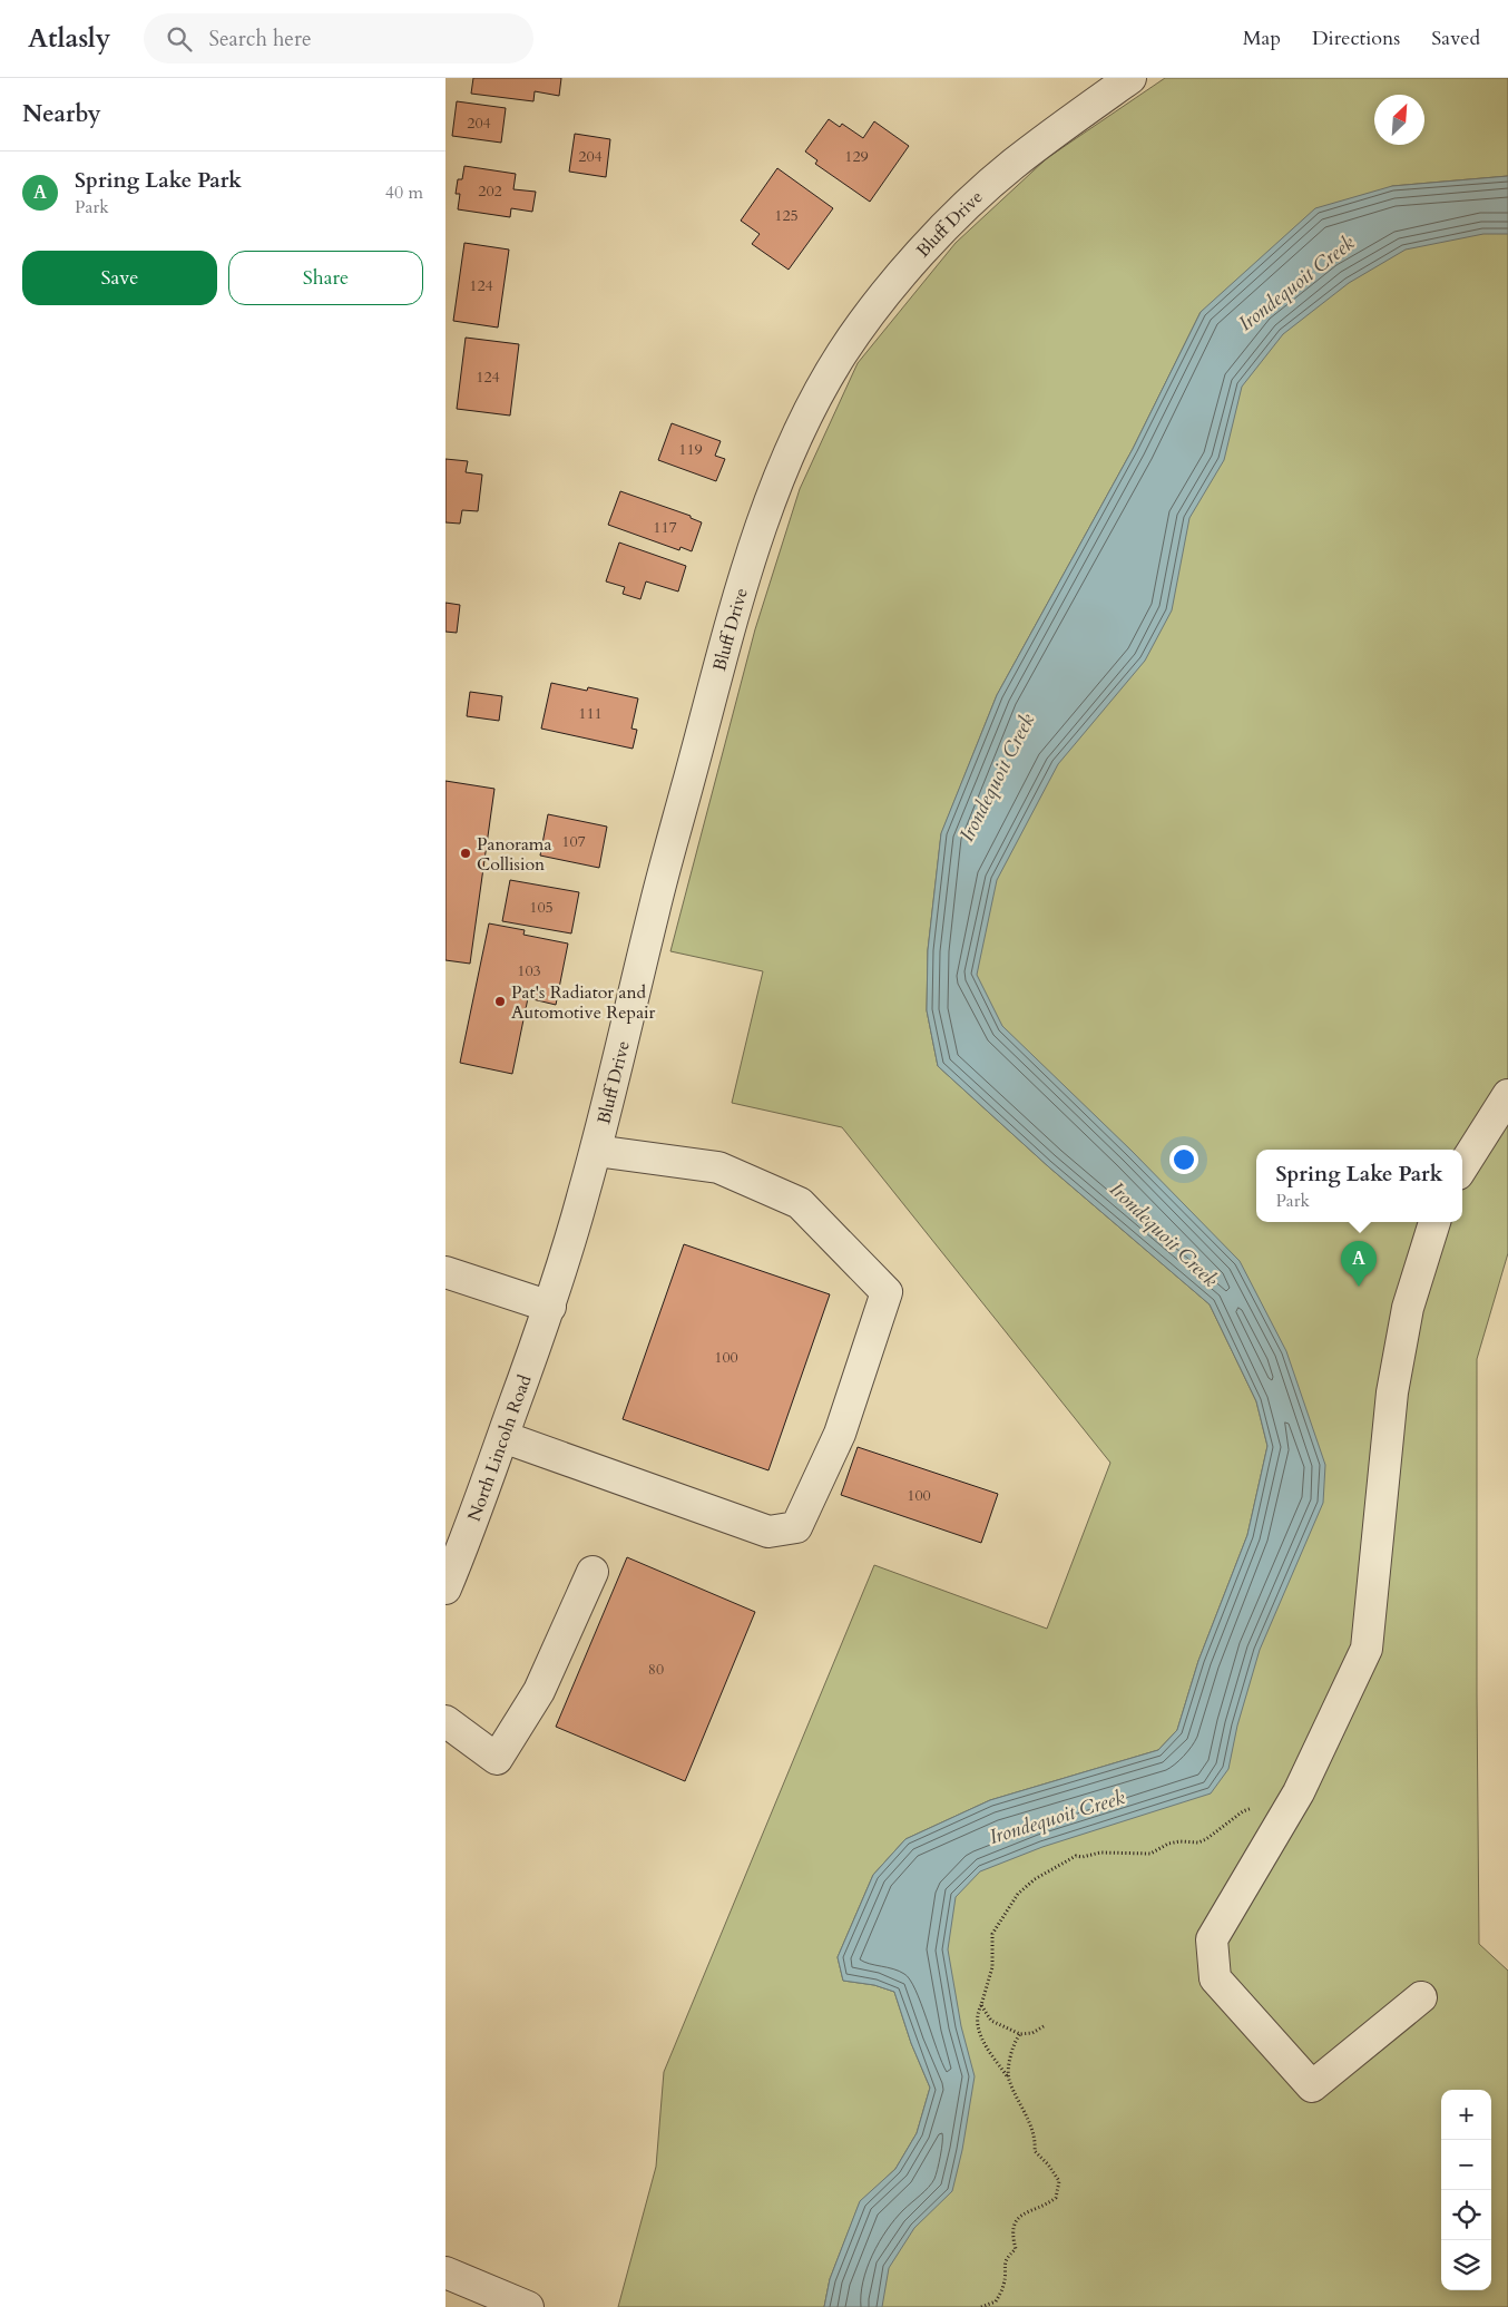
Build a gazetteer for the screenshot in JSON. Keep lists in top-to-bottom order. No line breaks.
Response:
{"streets":{"street":["Bluff Drive","North Lincoln Road"]},"crossings":[["Bluff Drive","North Lincoln Road"]],"water":["Irondequoit Creek"],"places":["Panorama Collision","Pat's Radiator and Automotive Repair"],"house_numbers":["204","204","129","202","125","124","124","119","117","111","107","105","103","100","100","80"],"north":"top right","page":{"header":"Atlasly","search":"Search here","nav":["Map","Directions","Saved"],"heading":"Nearby","list":[{"mark":"A","name":"Spring Lake Park","note":"Park","value":"40 m"}],"buttons":["Save","Share"],"popup":["Spring Lake Park","Park"],"pins":"A","map_buttons":["+","−"]}}
